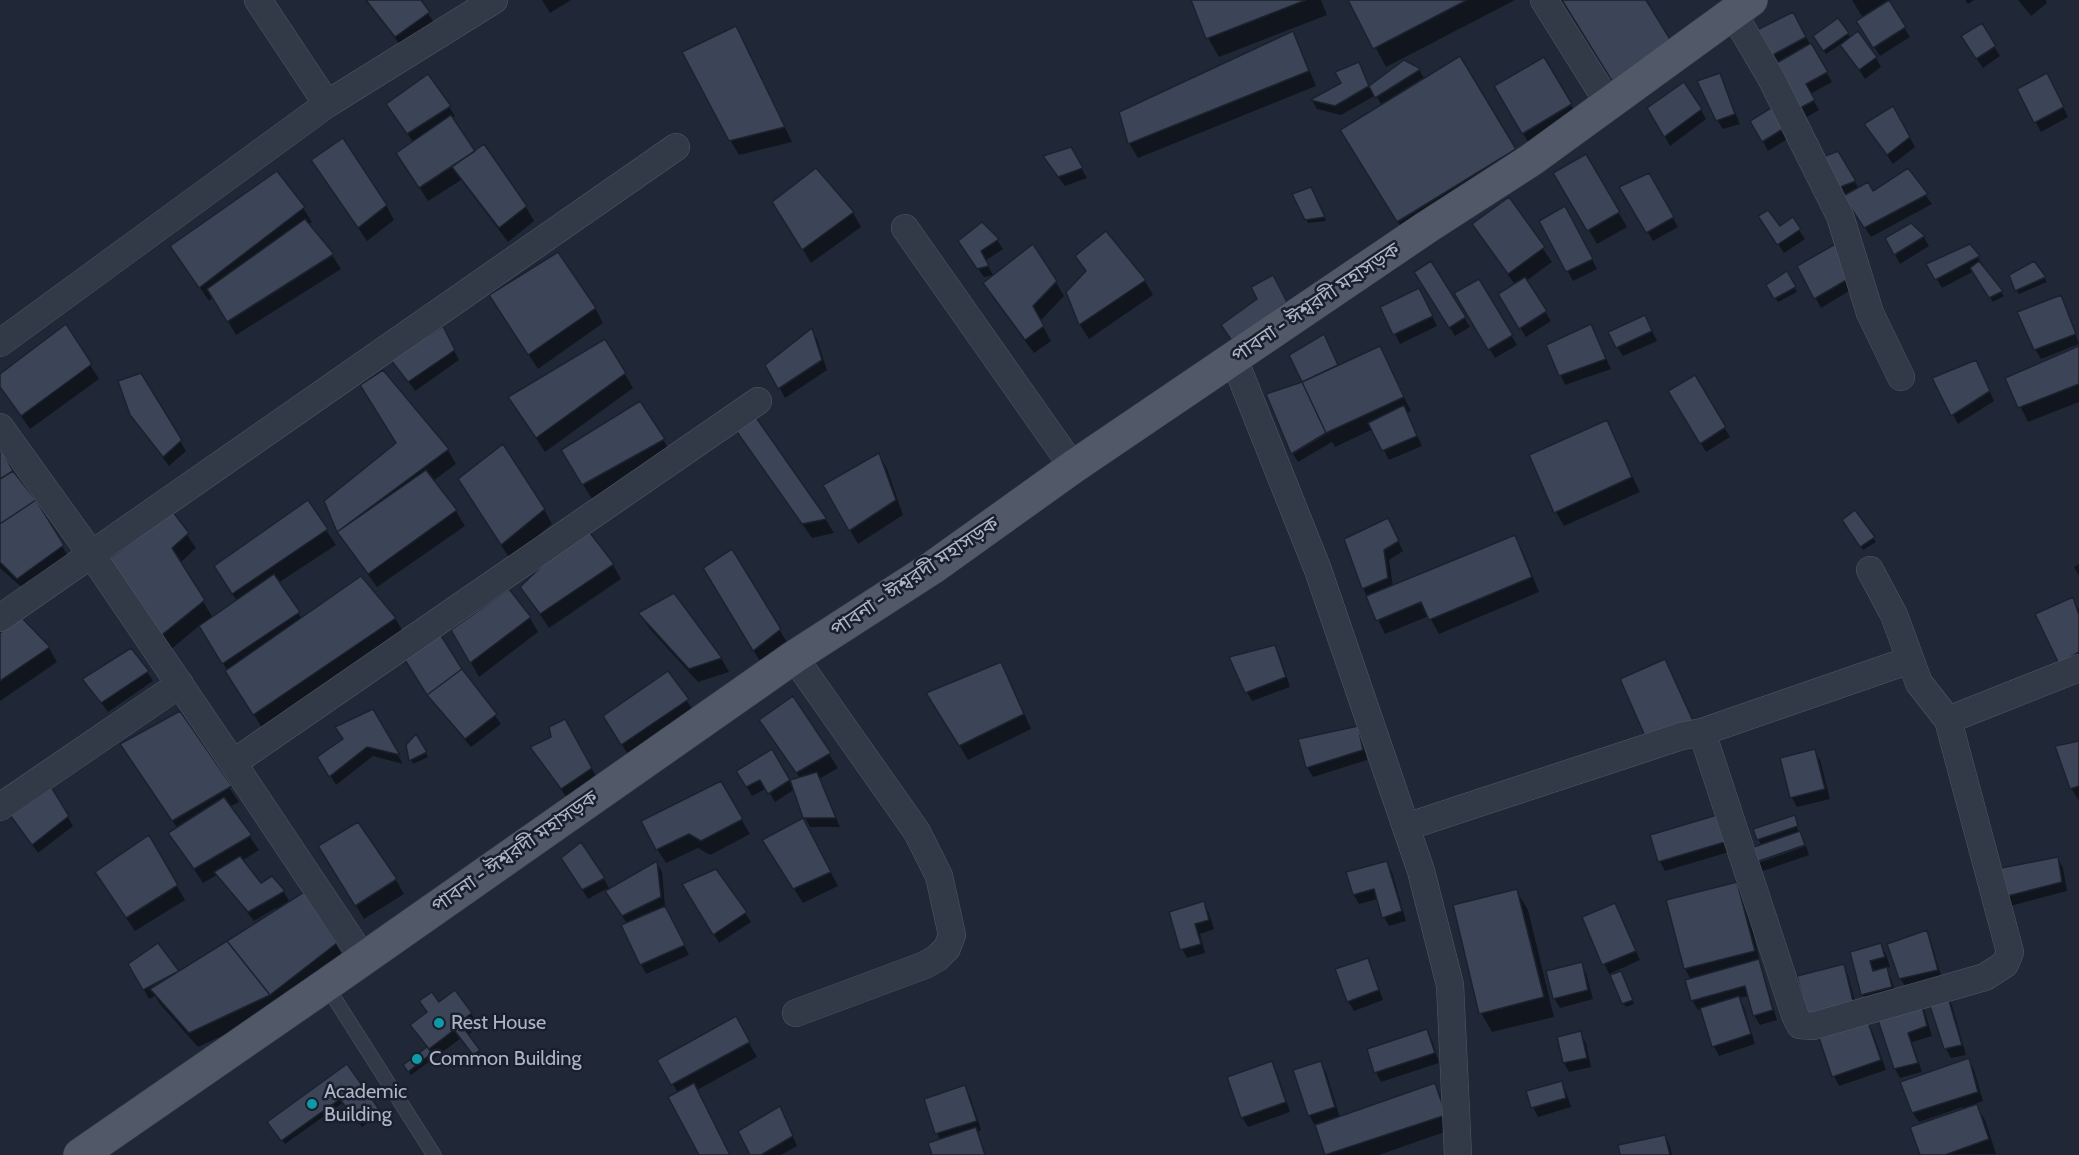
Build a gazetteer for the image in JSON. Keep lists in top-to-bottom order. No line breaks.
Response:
{"streets":{"main road":["পাবনা - ঈশ্বরদী মহাসড়ক"]},"places":["Rest House","Common Building","Academic Building"]}
